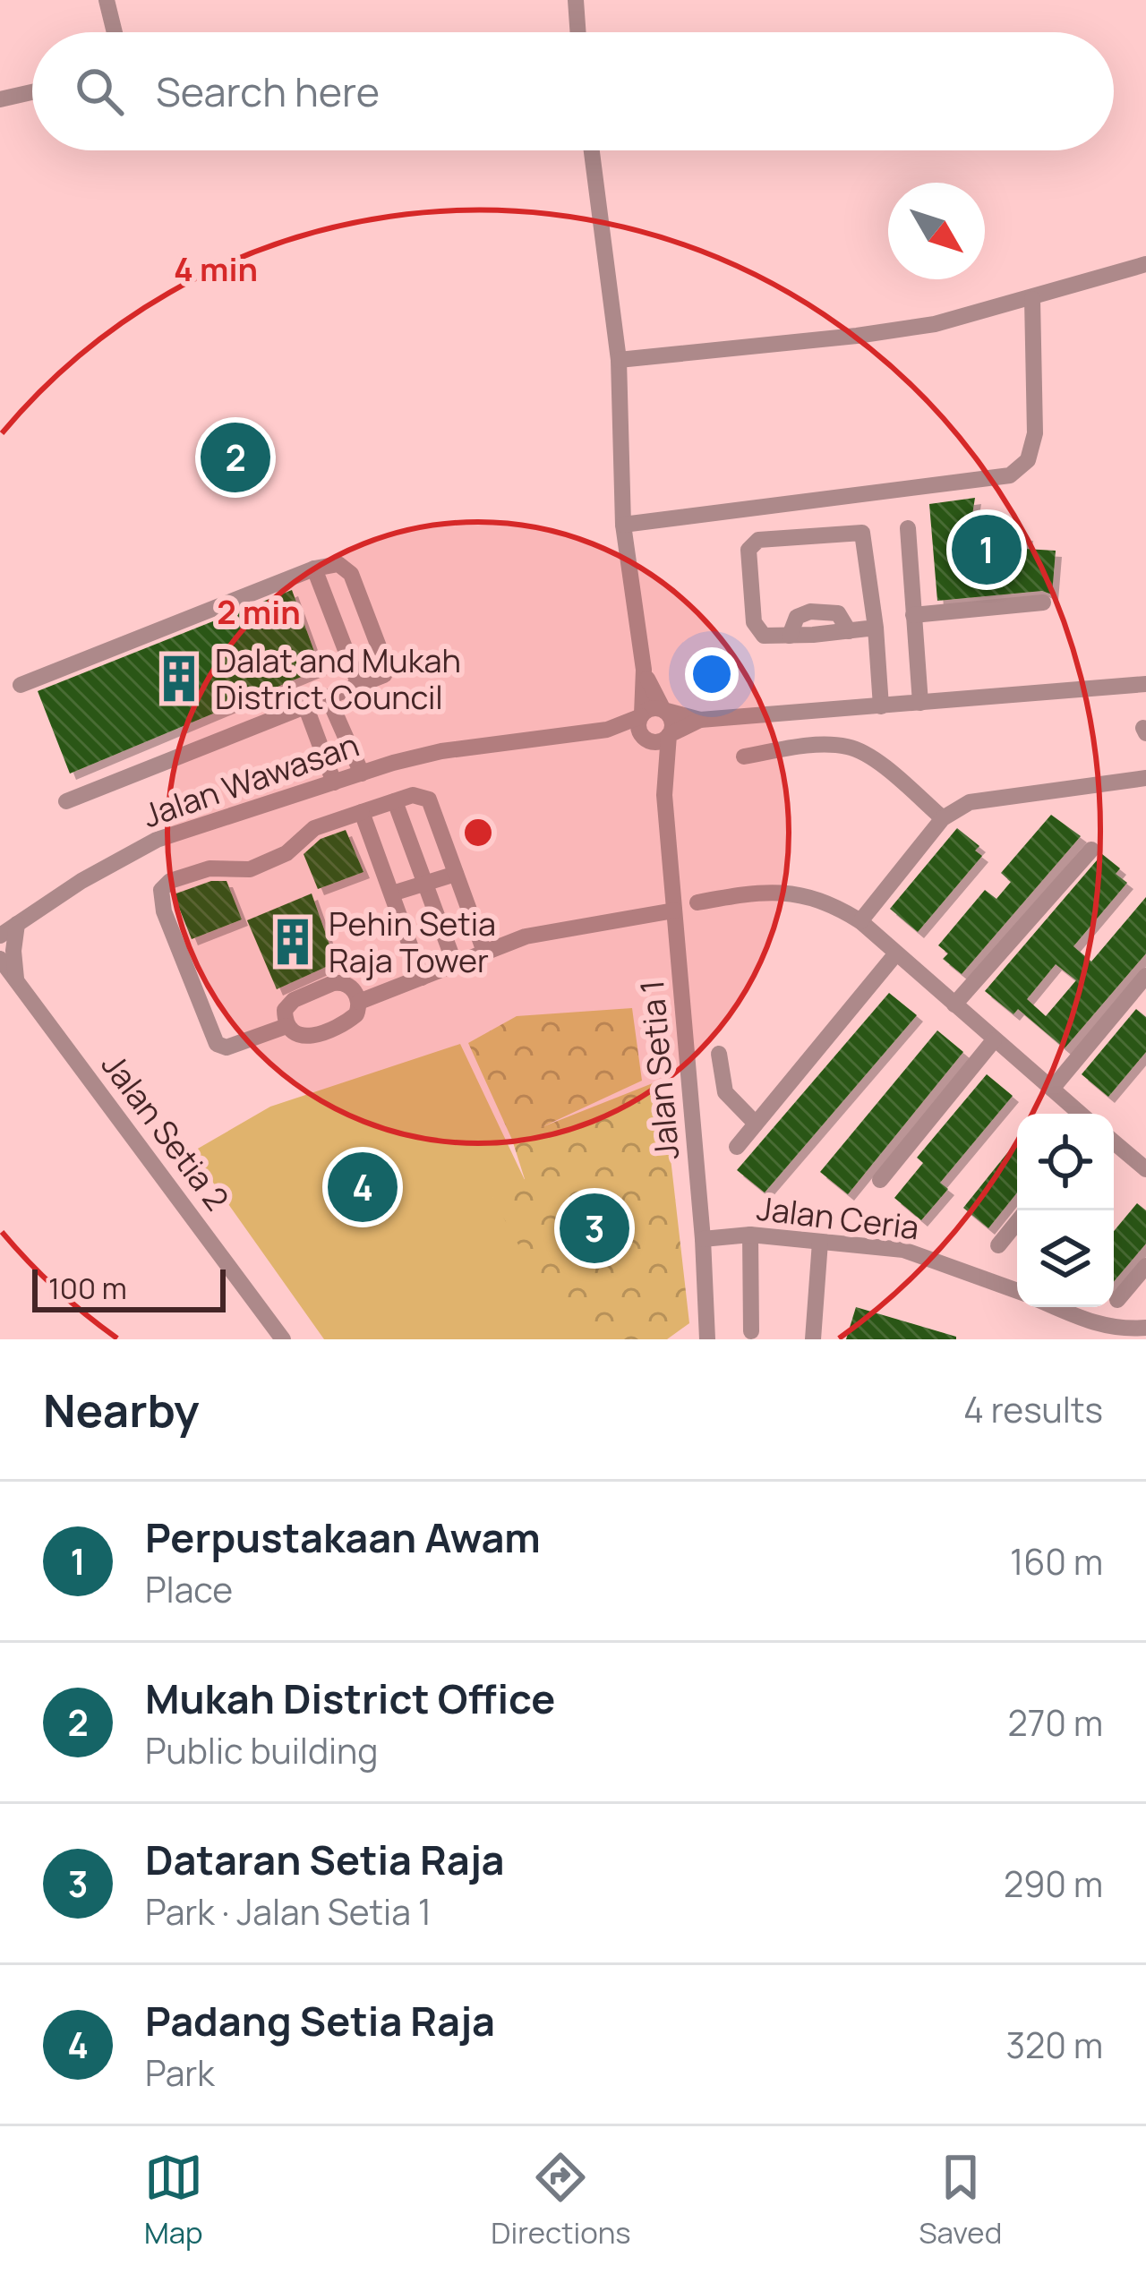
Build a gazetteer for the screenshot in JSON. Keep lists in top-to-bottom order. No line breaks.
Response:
{"streets":{"street":["Jalan Wawasan","Jalan Setia 1","Jalan Setia 2","Jalan Ceria"]},"crossings":[["Jalan Wawasan","Jalan Setia 1"],["Jalan Setia 1","Jalan Ceria"]],"places":{"building":["Dalat and Mukah District Council","Pehin Setia Raja Tower"]},"scale_bar":"100 m","north":"bottom right","page":{"search":"Search here","pins":["2","1","4","3"],"scale":"100 m","heading":["Nearby","4 results"],"list":[{"mark":"1","name":"Perpustakaan Awam","note":"Place","value":"160 m"},{"mark":"2","name":"Mukah District Office","note":"Public building","value":"270 m"},{"mark":"3","name":"Dataran Setia Raja","note":"Park · Jalan Setia 1","value":"290 m"},{"mark":"4","name":"Padang Setia Raja","note":"Park","value":"320 m"}],"nav":["Map","Directions","Saved"]},"rings":["4 min","2 min"]}
